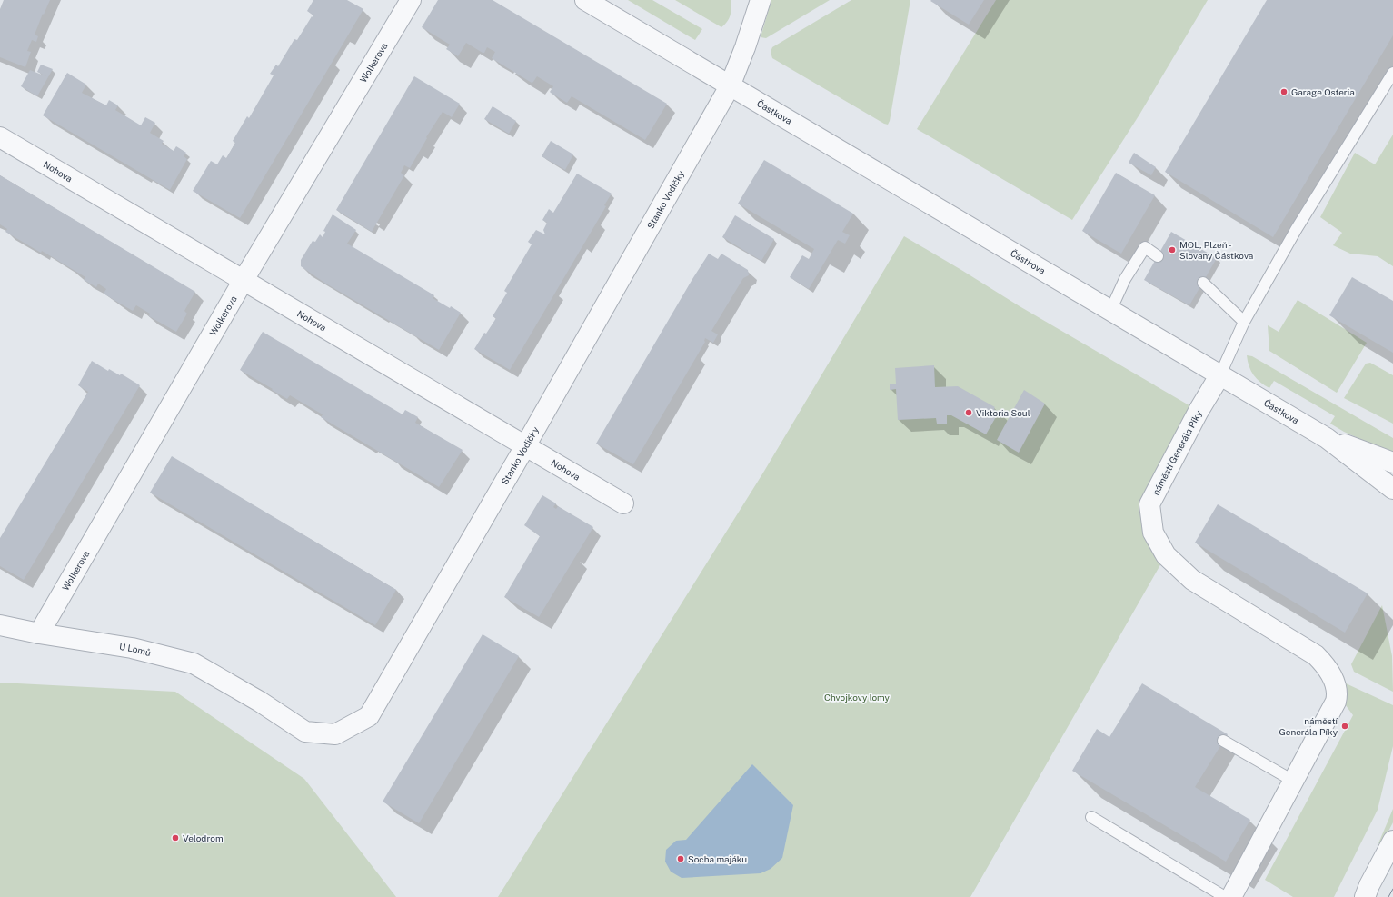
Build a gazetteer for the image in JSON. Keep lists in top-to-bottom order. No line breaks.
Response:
{"streets":{"street":["Wolkerova","Částkova","Nohova","Stanko Vodičky","náměstí Generála Píky","U Lomů"]},"crossings":[["Wolkerova","Nohova"],["Wolkerova","U Lomů"],["Částkova","Stanko Vodičky"],["Částkova","náměstí Generála Píky"],["Nohova","Stanko Vodičky"],["Stanko Vodičky","U Lomů"]],"parks":["Chvojkovy lomy"],"places":["Garage Osteria","MOL, Plzeň - Slovany Částkova","Viktoria Soul","náměstí Generála Píky","Velodrom","Socha majáku"]}
